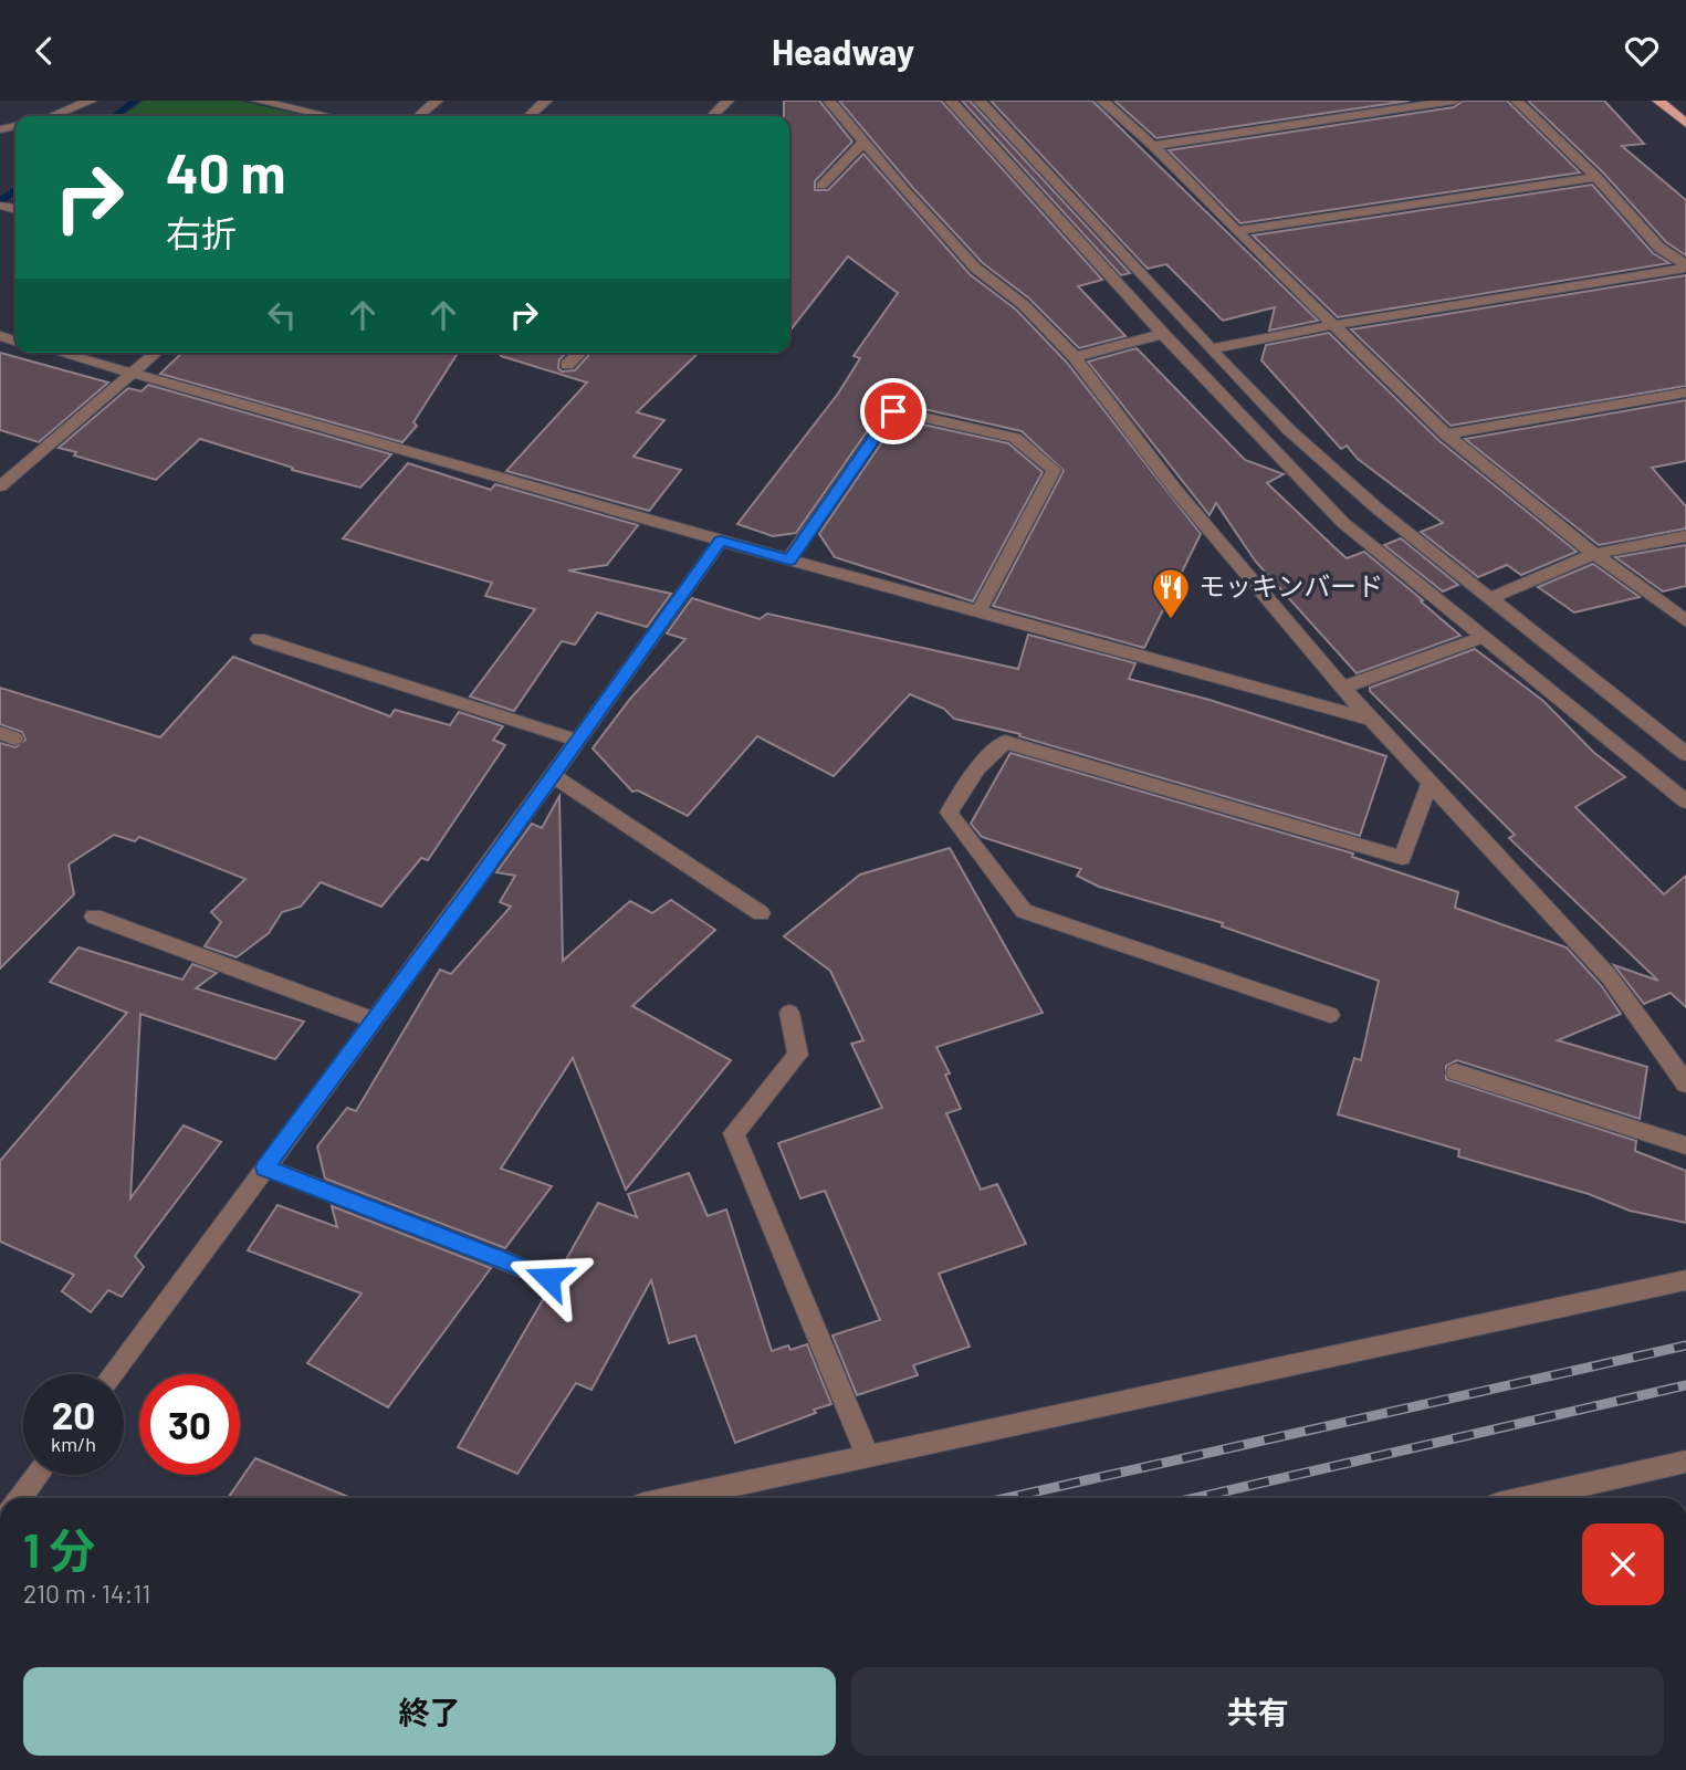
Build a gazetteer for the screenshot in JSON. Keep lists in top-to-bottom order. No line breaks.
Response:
{"places":{"restaurant":["モッキンバード"]},"page":{"header":"Headway","turn":["40 m","右折"],"speed":"20 km/h","limit":"30","heading":["1 分","210 m · 14:11"],"buttons":["終了","共有"]}}
